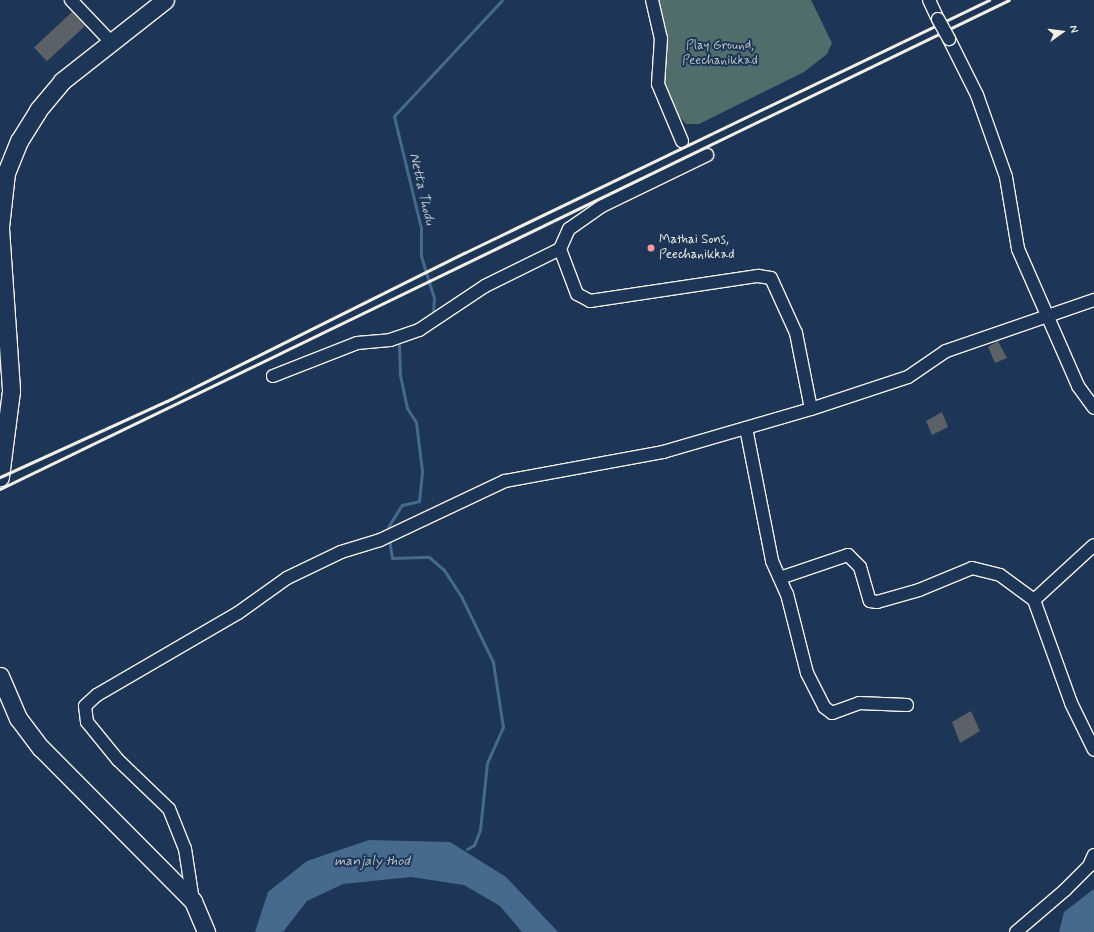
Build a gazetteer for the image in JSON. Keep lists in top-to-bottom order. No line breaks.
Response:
{"water":["Netta Thodu","manjaly thod"],"parks":["Play Ground, Peechanikkad"],"places":["Mathai Sons, Peechanikkad"],"north":"right"}
